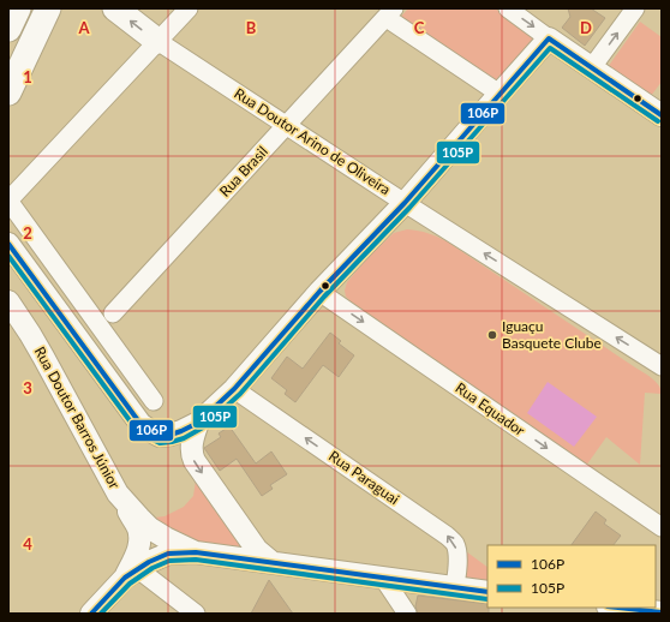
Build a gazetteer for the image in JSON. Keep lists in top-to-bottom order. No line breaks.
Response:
{"streets":{"main road":["Rua Doutor Barros Júnior"],"street":["Rua Doutor Arino de Oliveira","Rua Brasil","Rua Equador","Rua Paraguai"]},"crossings":[["Rua Doutor Arino de Oliveira","Rua Brasil"],["Rua Doutor Barros Júnior","Rua Paraguai"]],"one_way":["Rua Doutor Arino de Oliveira","Rua Equador","Rua Paraguai"],"places":["Iguaçu Basquete Clube"],"lines":["transit line 106P","transit line 105P"],"legend":["106P","105P"],"grid":{"columns":["A","B","C","D"],"rows":["1","2","3","4"]}}
